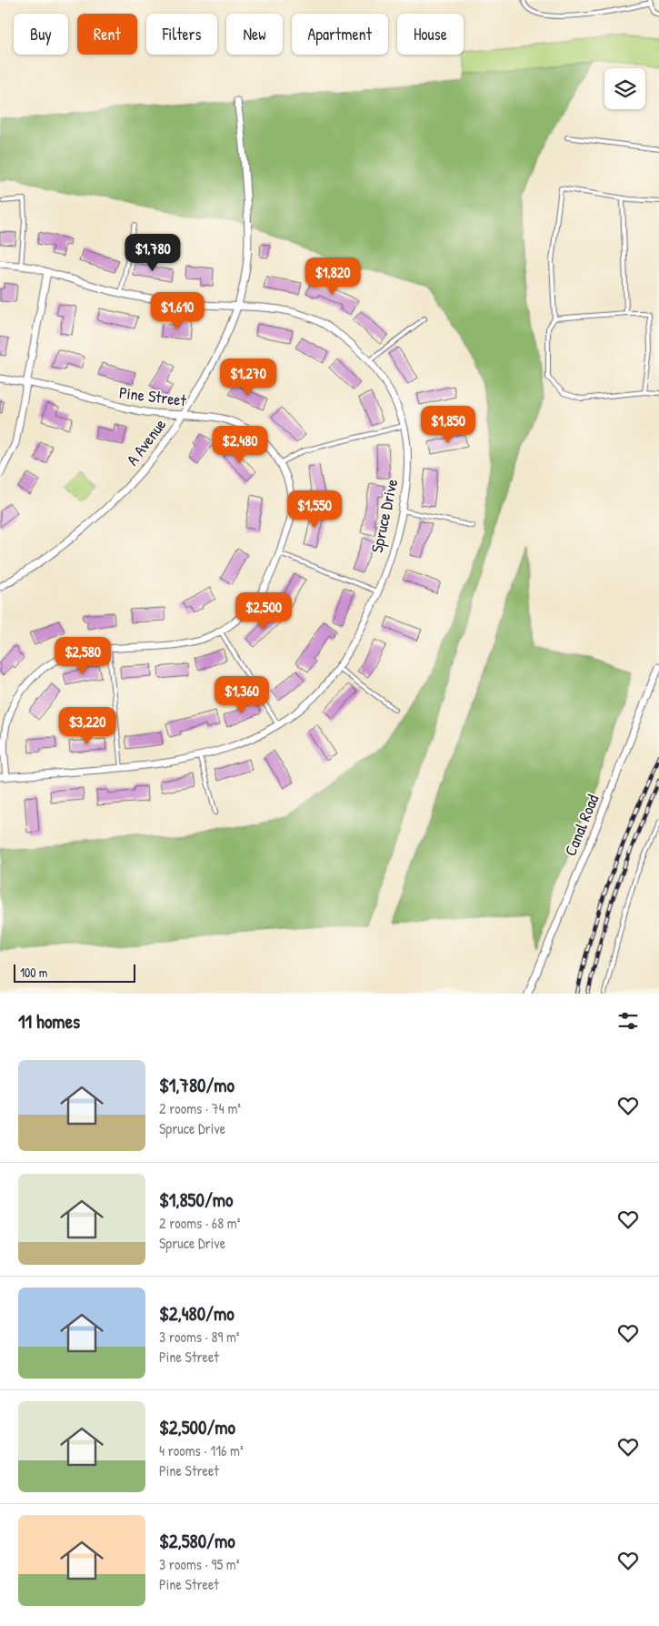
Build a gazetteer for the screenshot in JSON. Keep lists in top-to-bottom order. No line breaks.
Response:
{"streets":{"street":["Pine Street","A Avenue","Spruce Drive","Canal Road"]},"crossings":[["Pine Street","A Avenue"],["Pine Street","Spruce Drive"],["A Avenue","Spruce Drive"]],"scale_bar":"100 m","page":{"chip":["Buy","Rent","Filters","New","Apartment","House"],"price":["$1,780","$1,820","$1,610","$1,270","$1,850","$2,480","$1,550","$2,500","$2,580","$1,360","$3,220"],"scale":"100 m","heading":"11 homes","list":[{"name":"$1,780/mo","note":"2 rooms · 74 m² · Spruce Drive"},{"name":"$1,850/mo","note":"2 rooms · 68 m² · Spruce Drive"},{"name":"$2,480/mo","note":"3 rooms · 89 m² · Pine Street"},{"name":"$2,500/mo","note":"4 rooms · 116 m² · Pine Street"},{"name":"$2,580/mo","note":"3 rooms · 95 m² · Pine Street"}]}}
